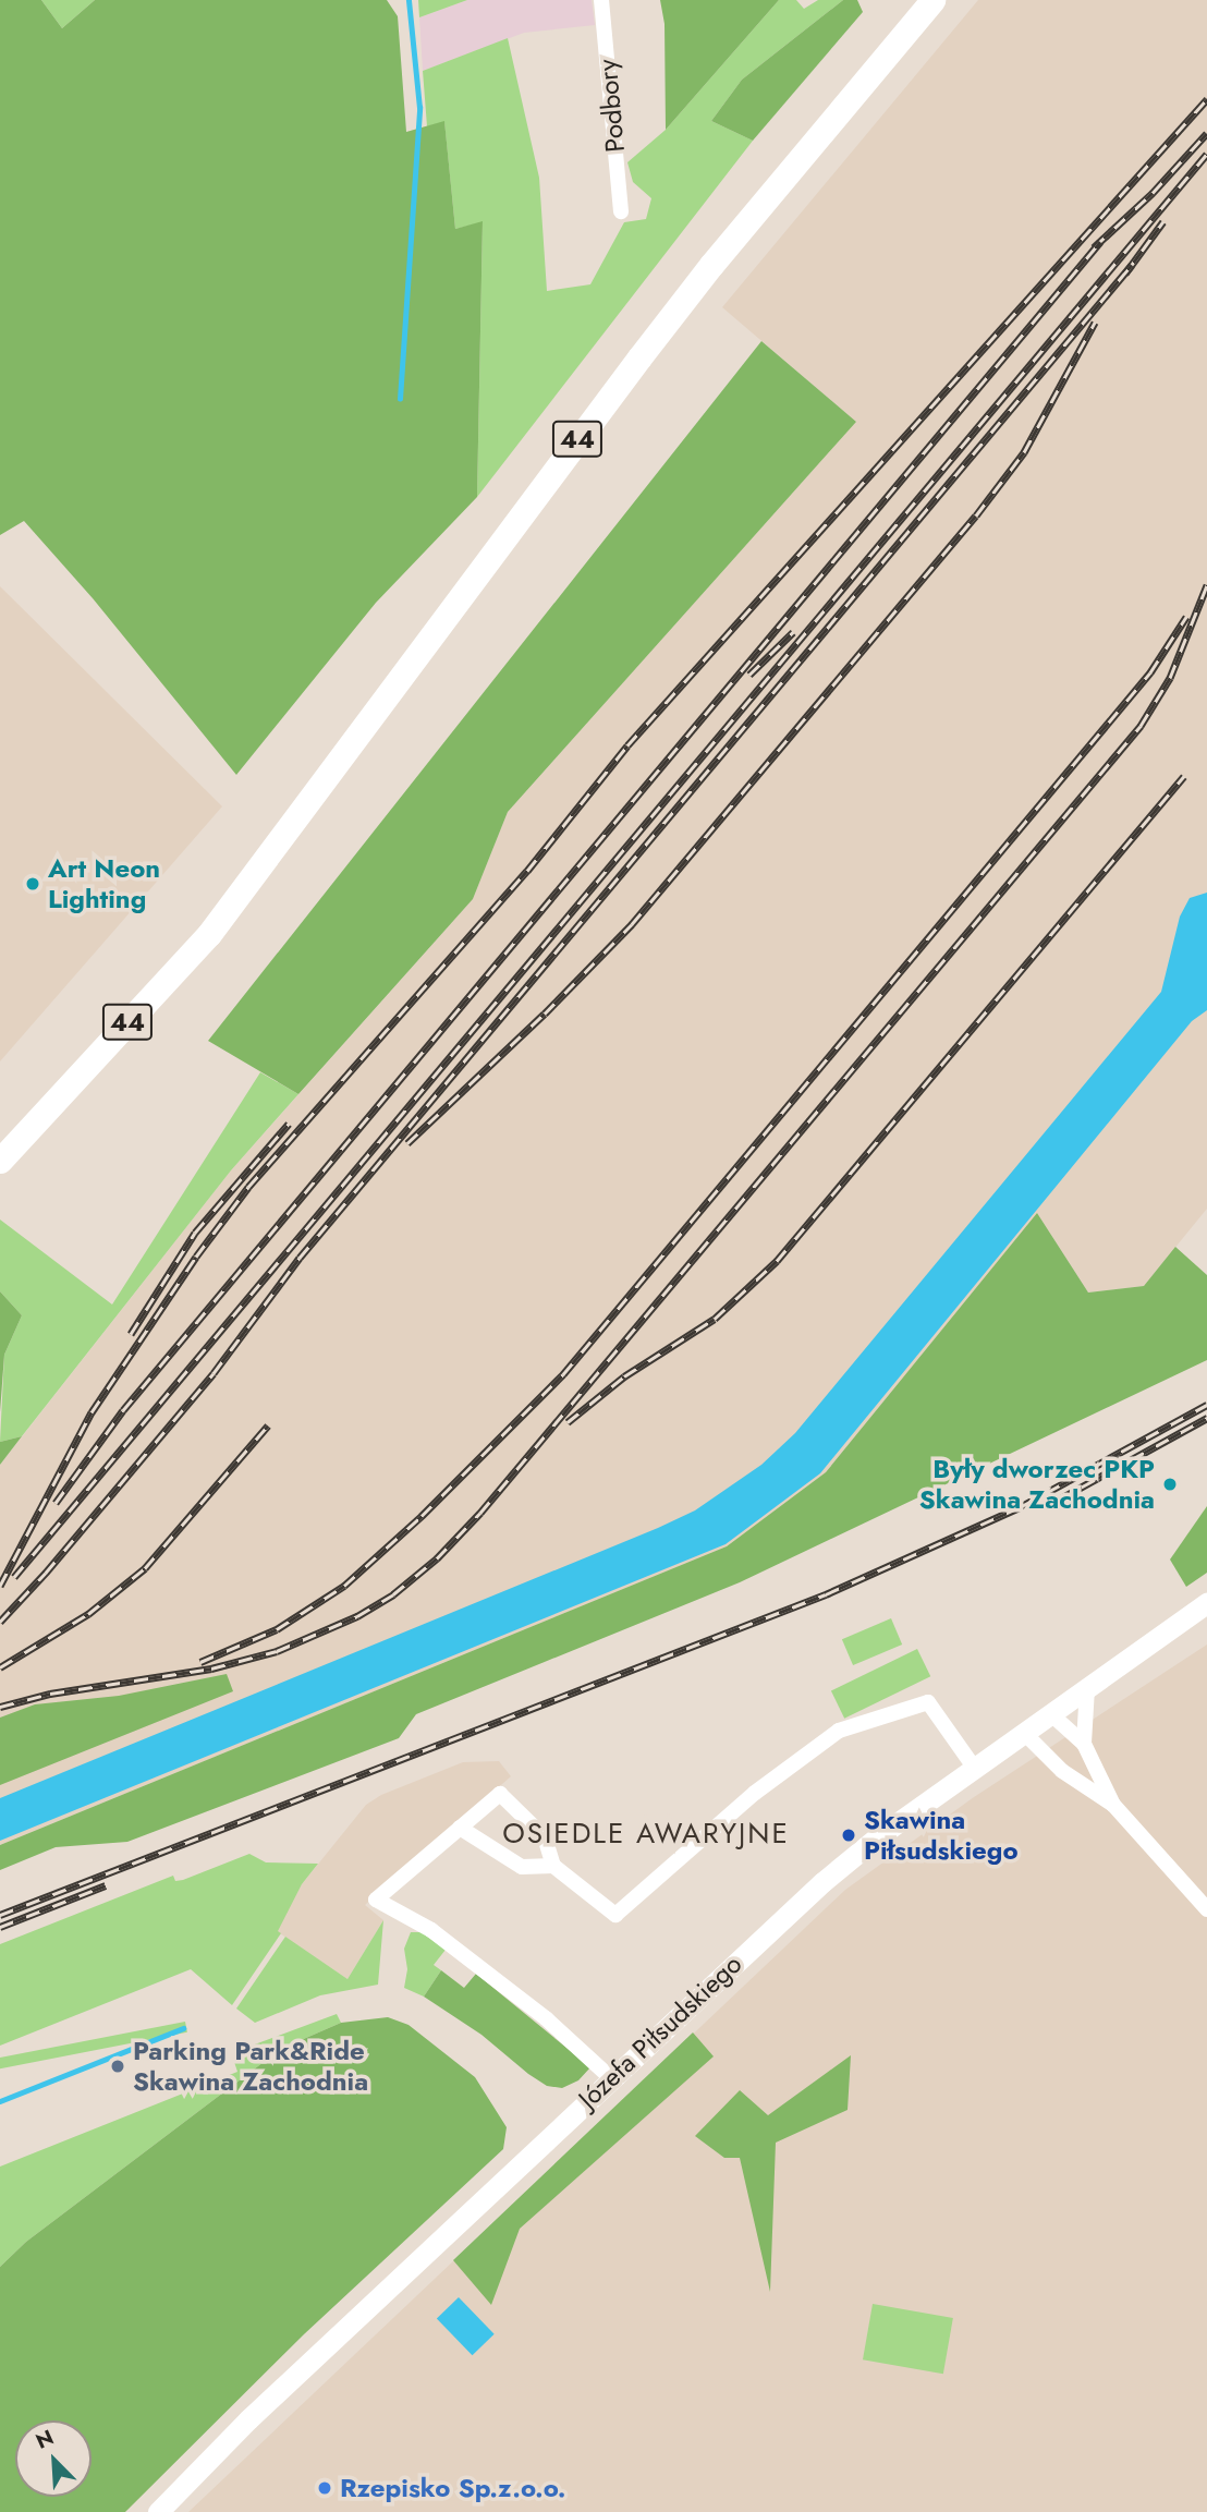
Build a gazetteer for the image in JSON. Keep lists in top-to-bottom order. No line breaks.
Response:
{"streets":{"main road":["44","Józefa Piłsudskiego"],"street":["Podbory"]},"districts":["OSIEDLE AWARYJNE"],"places":["Art Neon Lighting","Były dworzec PKP Skawina Zachodnia","Skawina Piłsudskiego","Parking Park&Ride Skawina Zachodnia","Rzepisko Sp.z.o.o."],"north":"top left"}
